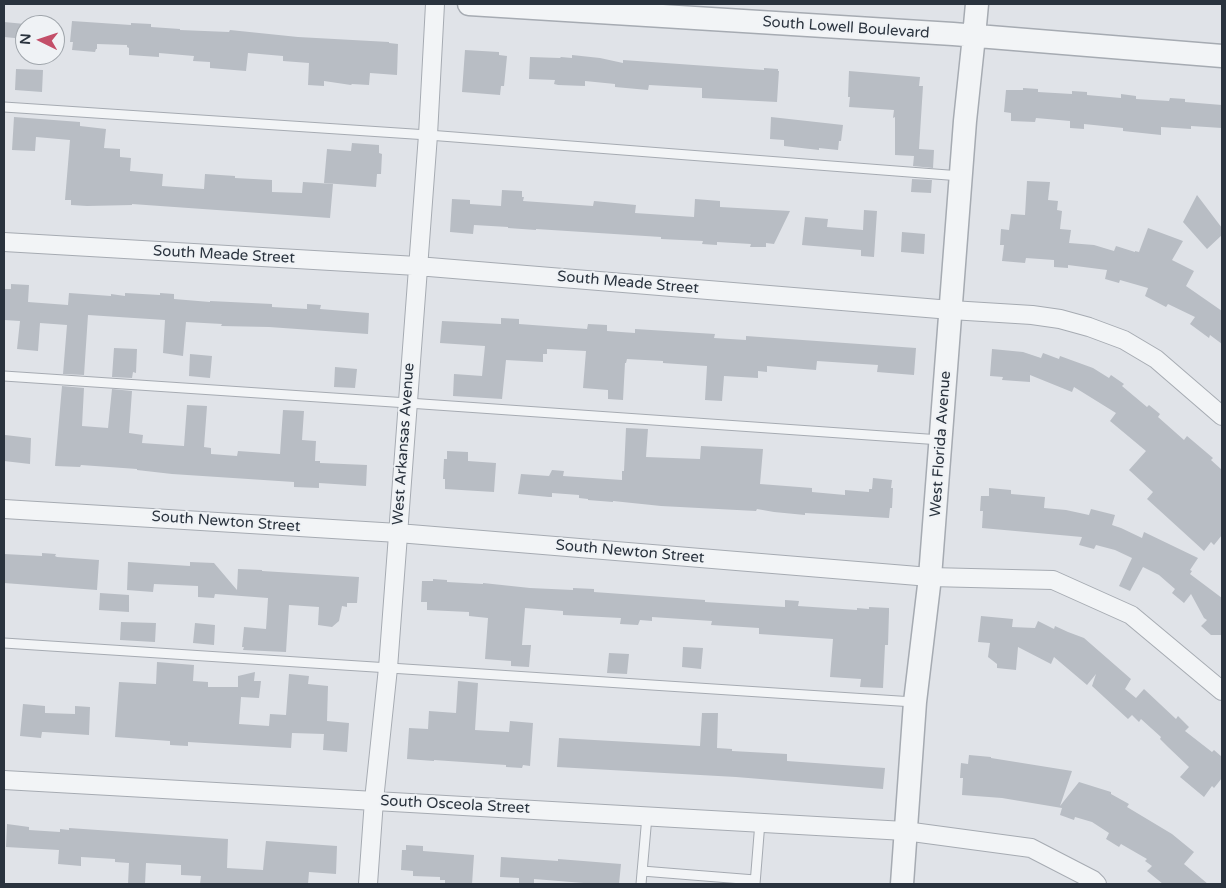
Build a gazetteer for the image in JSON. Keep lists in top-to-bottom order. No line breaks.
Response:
{"streets":{"street":["South Lowell Boulevard","South Meade Street","West Arkansas Avenue","West Florida Avenue","South Newton Street","South Osceola Street"]},"crossings":[["South Lowell Boulevard","West Florida Avenue"],["South Meade Street","West Arkansas Avenue"],["South Meade Street","West Florida Avenue"],["West Arkansas Avenue","South Newton Street"],["West Arkansas Avenue","South Osceola Street"],["West Florida Avenue","South Newton Street"],["West Florida Avenue","South Osceola Street"]],"north":"left"}
